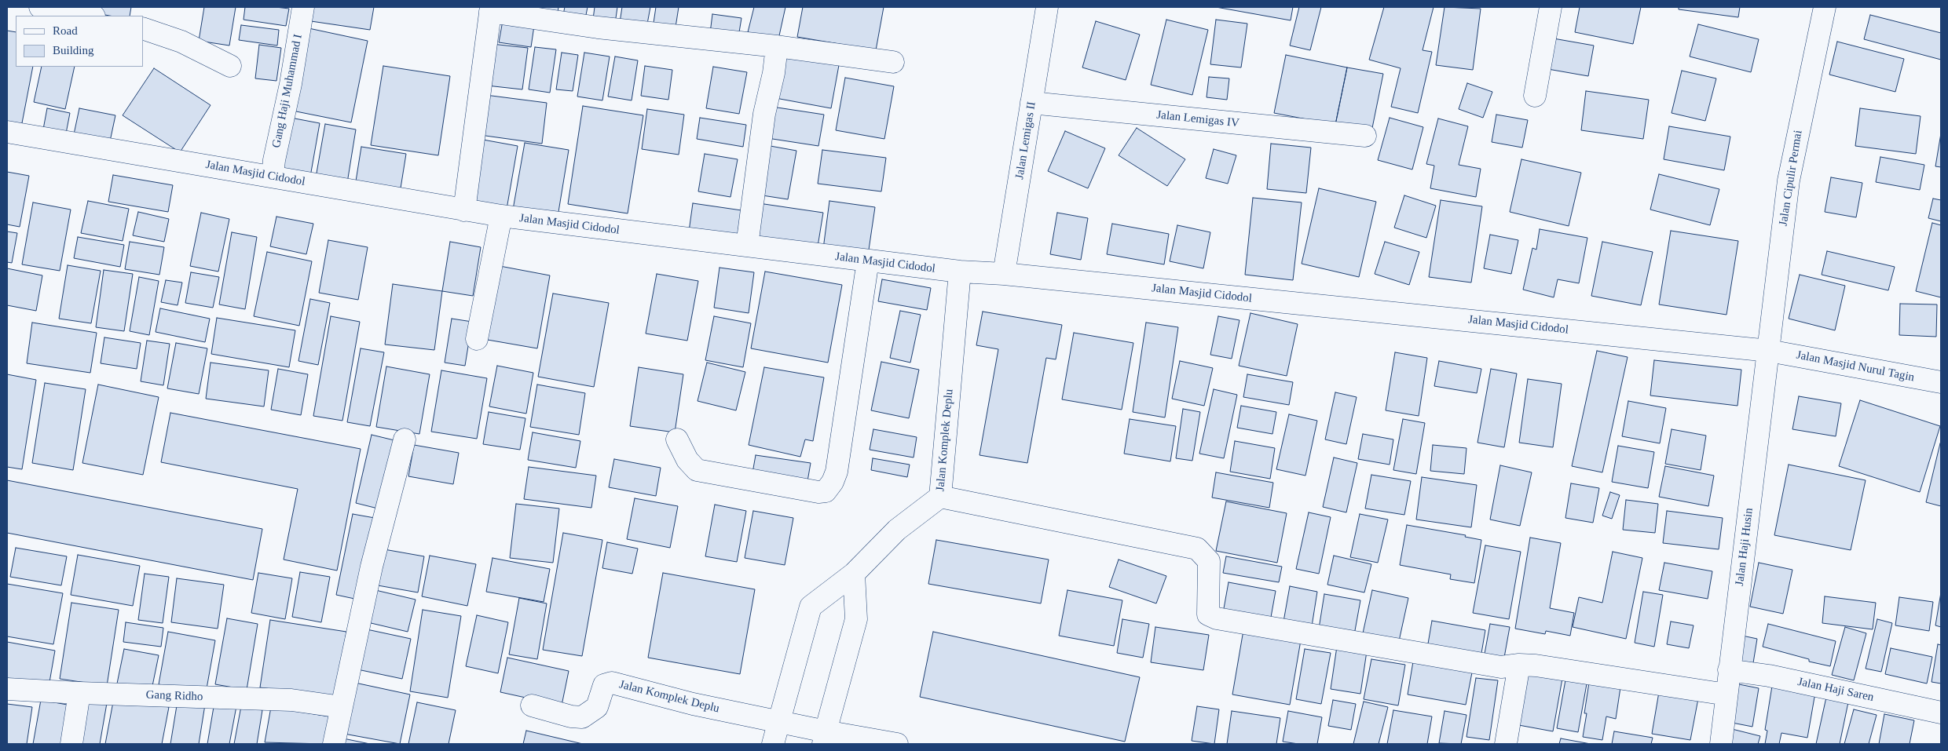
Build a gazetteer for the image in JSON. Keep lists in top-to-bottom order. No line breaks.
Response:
{"streets":{"street":["Gang Haji Muhammad I","Jalan Lemigas IV","Jalan Lemigas II","Jalan Masjid Cidodol","Jalan Cipulir Permai","Jalan Masjid Nurul Tagin","Jalan Komplek Deplu","Jalan Haji Husin","Jalan Haji Saren","Gang Ridho"]},"crossings":[["Gang Haji Muhammad I","Jalan Masjid Cidodol"],["Jalan Lemigas IV","Jalan Lemigas II"],["Jalan Lemigas II","Jalan Masjid Cidodol"],["Jalan Masjid Cidodol","Jalan Cipulir Permai"],["Jalan Masjid Cidodol","Jalan Masjid Nurul Tagin"],["Jalan Masjid Cidodol","Jalan Komplek Deplu"],["Jalan Masjid Cidodol","Jalan Haji Husin"],["Jalan Cipulir Permai","Jalan Masjid Nurul Tagin"],["Jalan Cipulir Permai","Jalan Haji Husin"],["Jalan Masjid Nurul Tagin","Jalan Haji Husin"],["Jalan Haji Husin","Jalan Haji Saren"]],"legend":["Road","Building"]}
